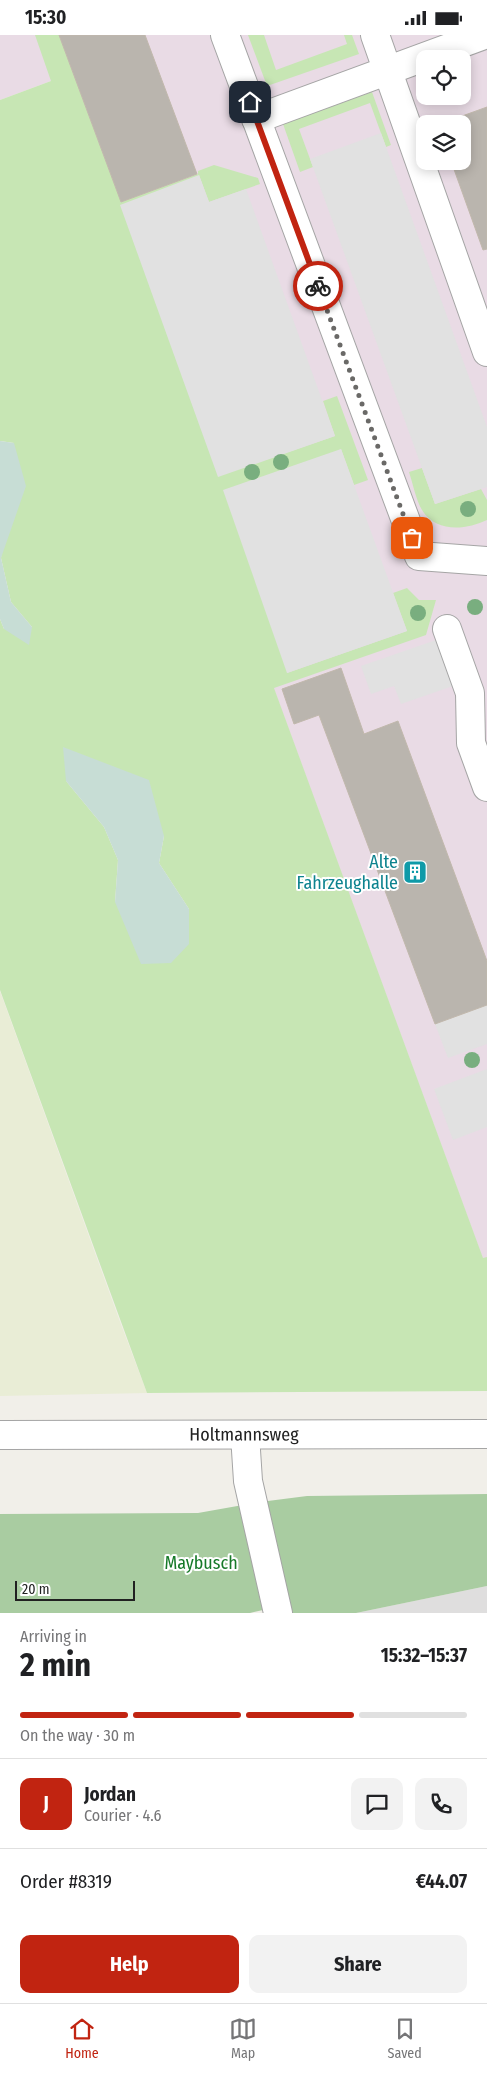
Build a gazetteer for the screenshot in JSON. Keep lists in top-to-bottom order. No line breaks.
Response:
{"streets":{"street":["Holtmannsweg"]},"parks":["Maybusch"],"places":{"building":["Alte Fahrzeughalle"]},"scale_bar":"20 m","page":{"status":"15:30","scale":"20 m","heading":["2 min","Arriving in","15:32–15:37"],"panel":["Jordan","Courier · 4.6","Order #8319","€44.07"],"bar":"On the way · 30 m","round":"J","buttons":["Help","Share"],"tabs":["Home","Map","Saved"]}}
